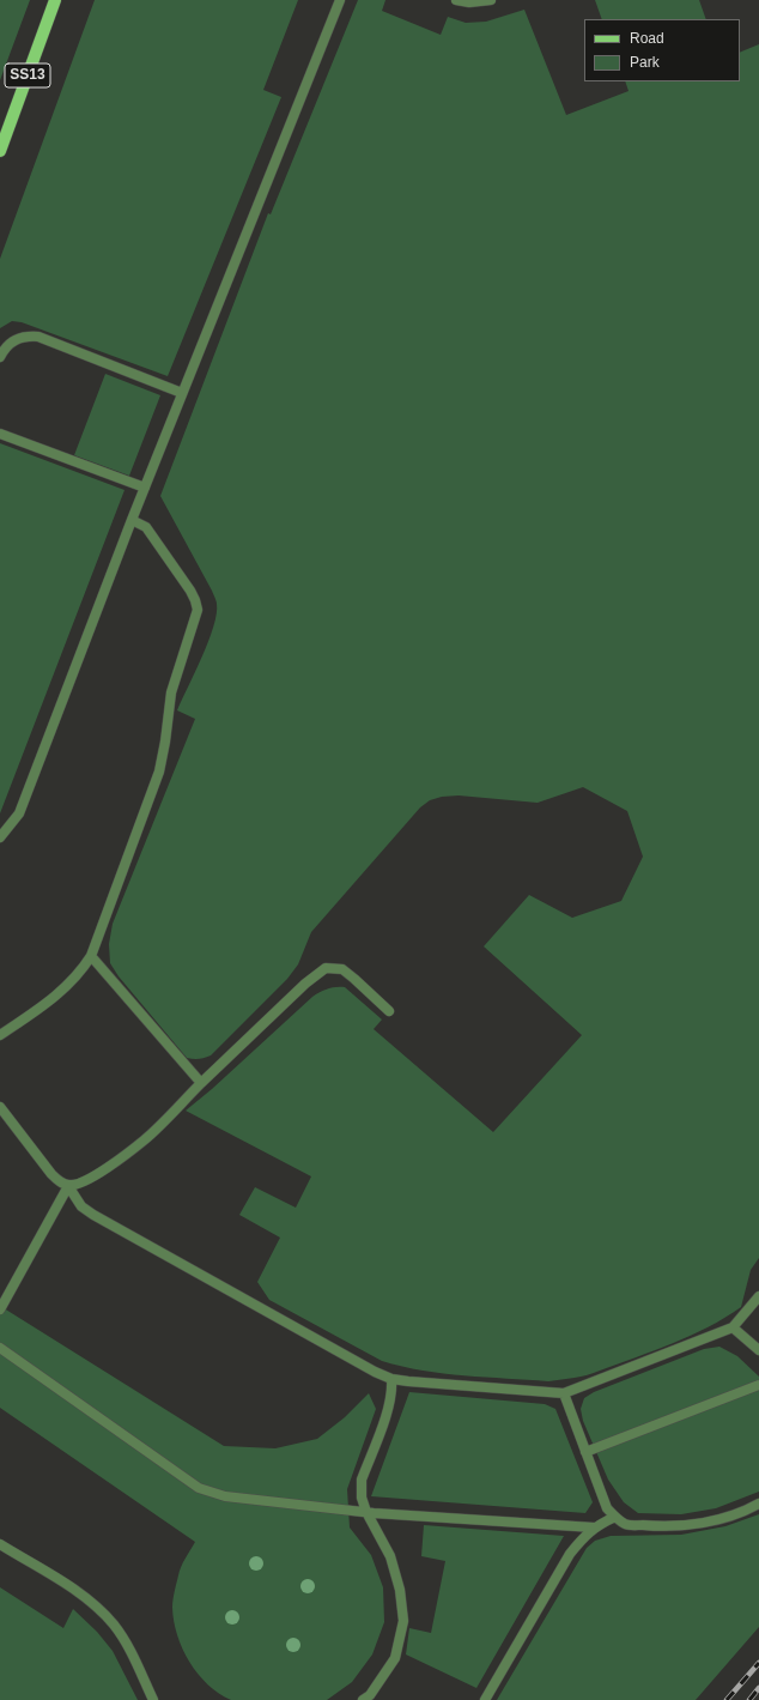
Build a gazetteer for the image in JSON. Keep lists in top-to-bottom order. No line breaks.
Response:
{"streets":{"main road":["SS13"]},"legend":["Road","Park"]}
